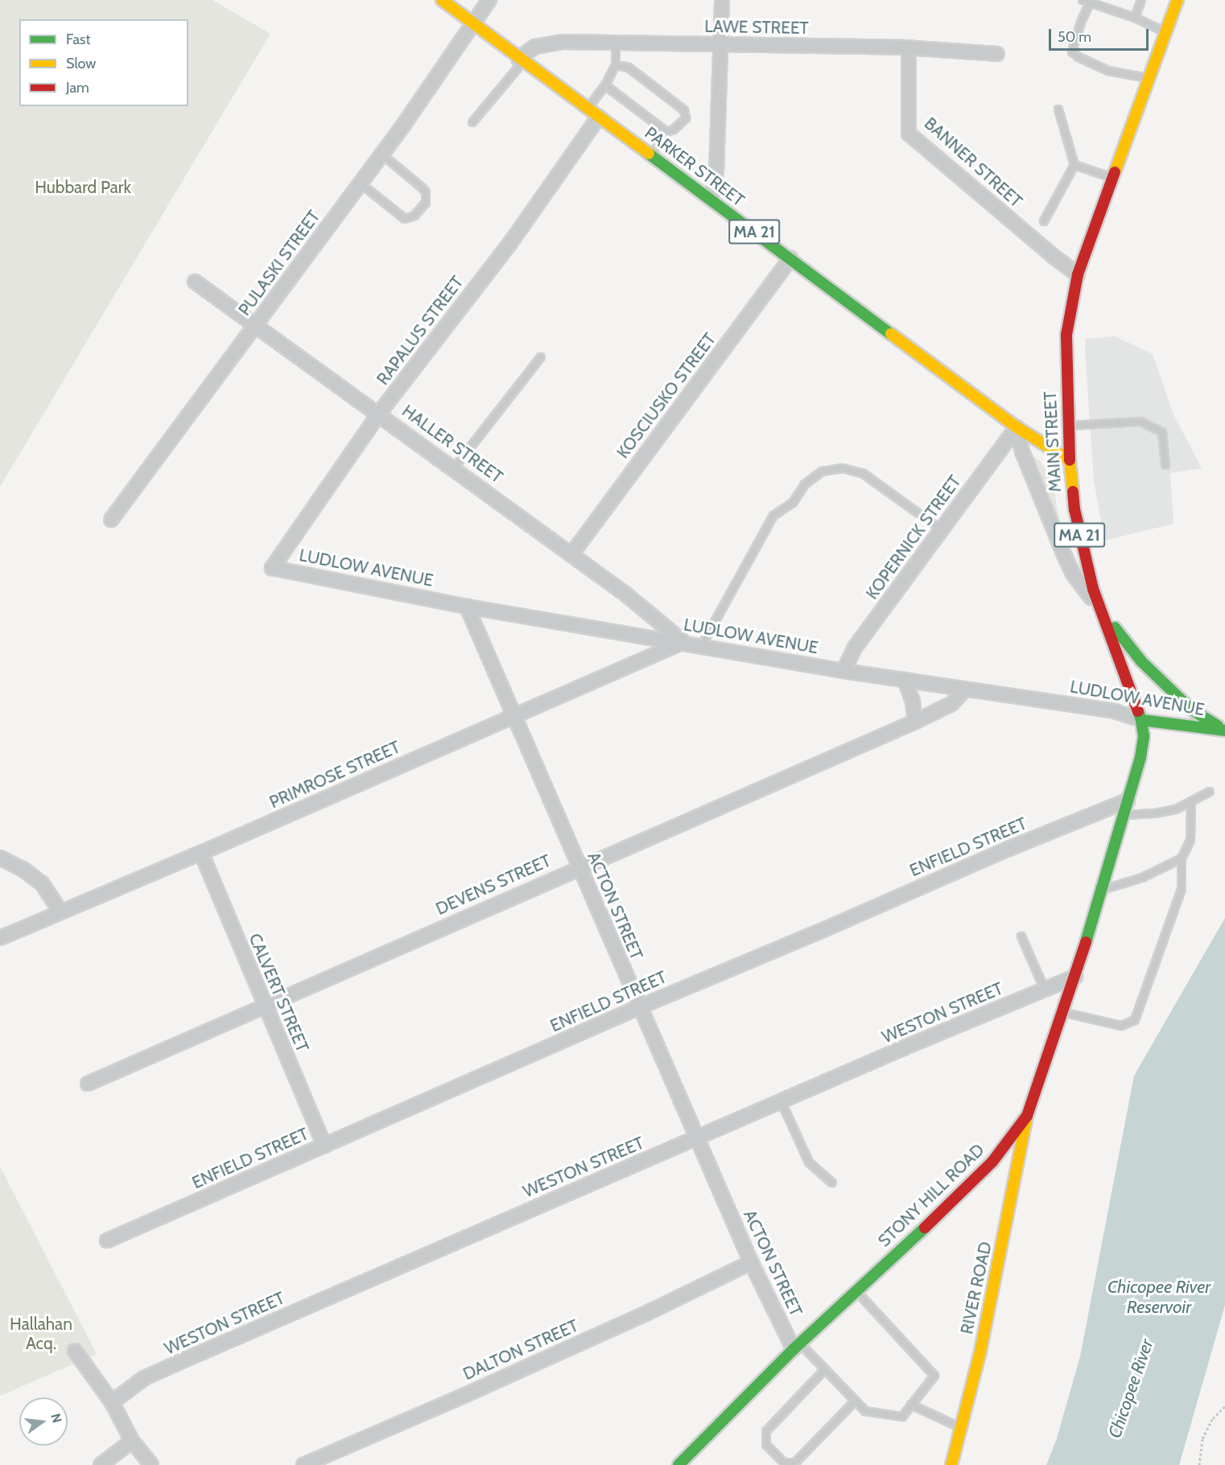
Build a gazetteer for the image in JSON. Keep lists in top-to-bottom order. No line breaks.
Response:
{"streets":{"main road":["PARKER STREET","MA 21","MAIN STREET","LUDLOW AVENUE","STONY HILL ROAD","RIVER ROAD"],"street":["LAWE STREET","BANNER STREET","PULASKI STREET","RAPALUS STREET","KOSCIUSKO STREET","HALLER STREET","KOPERNICK STREET","PRIMROSE STREET","ENFIELD STREET","DEVENS STREET","ACTON STREET","CALVERT STREET","WESTON STREET","DALTON STREET"]},"crossings":[["LAWE STREET","BANNER STREET"],["LAWE STREET","PARKER STREET"],["BANNER STREET","MAIN STREET"],["PARKER STREET","PULASKI STREET"],["PARKER STREET","RAPALUS STREET"],["PARKER STREET","KOSCIUSKO STREET"],["PARKER STREET","MAIN STREET"],["PARKER STREET","KOPERNICK STREET"],["PULASKI STREET","HALLER STREET"],["RAPALUS STREET","HALLER STREET"],["RAPALUS STREET","LUDLOW AVENUE"],["KOSCIUSKO STREET","HALLER STREET"],["MAIN STREET","LUDLOW AVENUE"],["MAIN STREET","ENFIELD STREET"],["MAIN STREET","STONY HILL ROAD"],["HALLER STREET","LUDLOW AVENUE"],["HALLER STREET","PRIMROSE STREET"],["KOPERNICK STREET","LUDLOW AVENUE"],["LUDLOW AVENUE","PRIMROSE STREET"],["LUDLOW AVENUE","DEVENS STREET"],["LUDLOW AVENUE","ACTON STREET"],["PRIMROSE STREET","ACTON STREET"],["PRIMROSE STREET","CALVERT STREET"],["ENFIELD STREET","ACTON STREET"],["ENFIELD STREET","CALVERT STREET"],["DEVENS STREET","ACTON STREET"],["DEVENS STREET","CALVERT STREET"],["ACTON STREET","WESTON STREET"],["ACTON STREET","STONY HILL ROAD"],["ACTON STREET","DALTON STREET"],["WESTON STREET","STONY HILL ROAD"],["STONY HILL ROAD","RIVER ROAD"]],"water":["Chicopee River Reservoir","Chicopee River"],"parks":["Hubbard Park","Hallahan Acq."],"legend":["Fast","Slow","Jam"],"scale_bar":"50 m","north":"right"}
